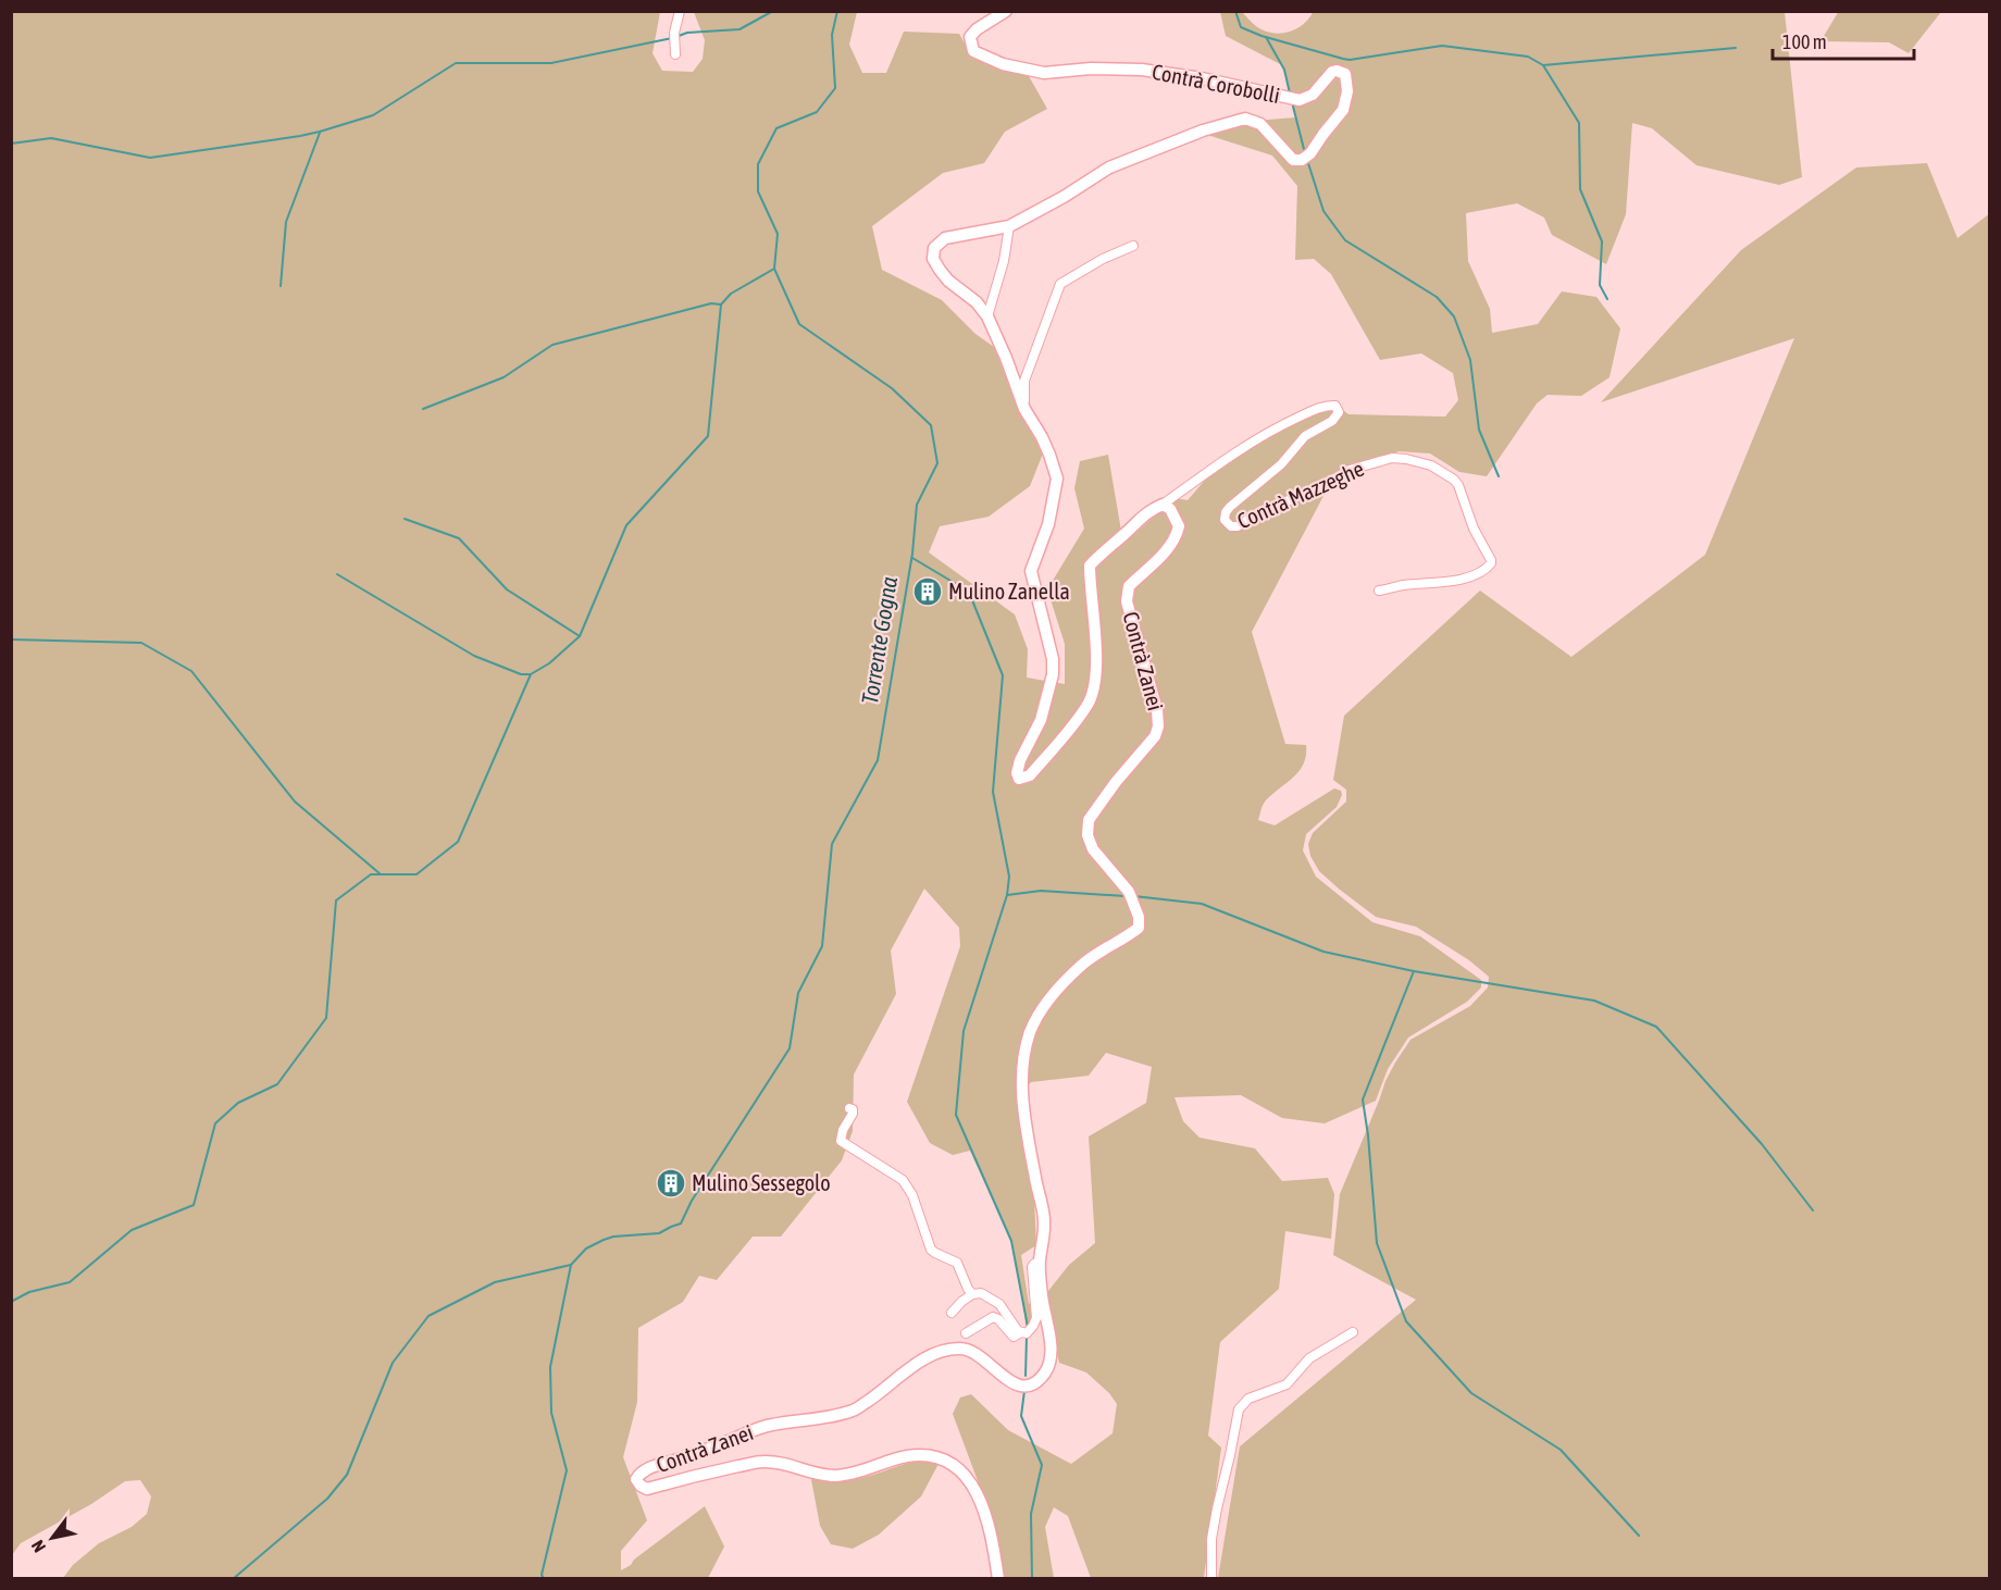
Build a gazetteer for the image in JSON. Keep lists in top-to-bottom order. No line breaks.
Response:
{"streets":{"street":["Contrà Corobolli","Contrà Mazzeghe","Contrà Zanei"]},"crossings":[["Contrà Corobolli","Contrà Mazzeghe"],["Contrà Corobolli","Contrà Zanei"],["Contrà Mazzeghe","Contrà Zanei"]],"water":["Torrente Gogna"],"places":{"building":["Mulino Zanella","Mulino Sessegolo"]},"scale_bar":"100 m","north":"bottom left"}
